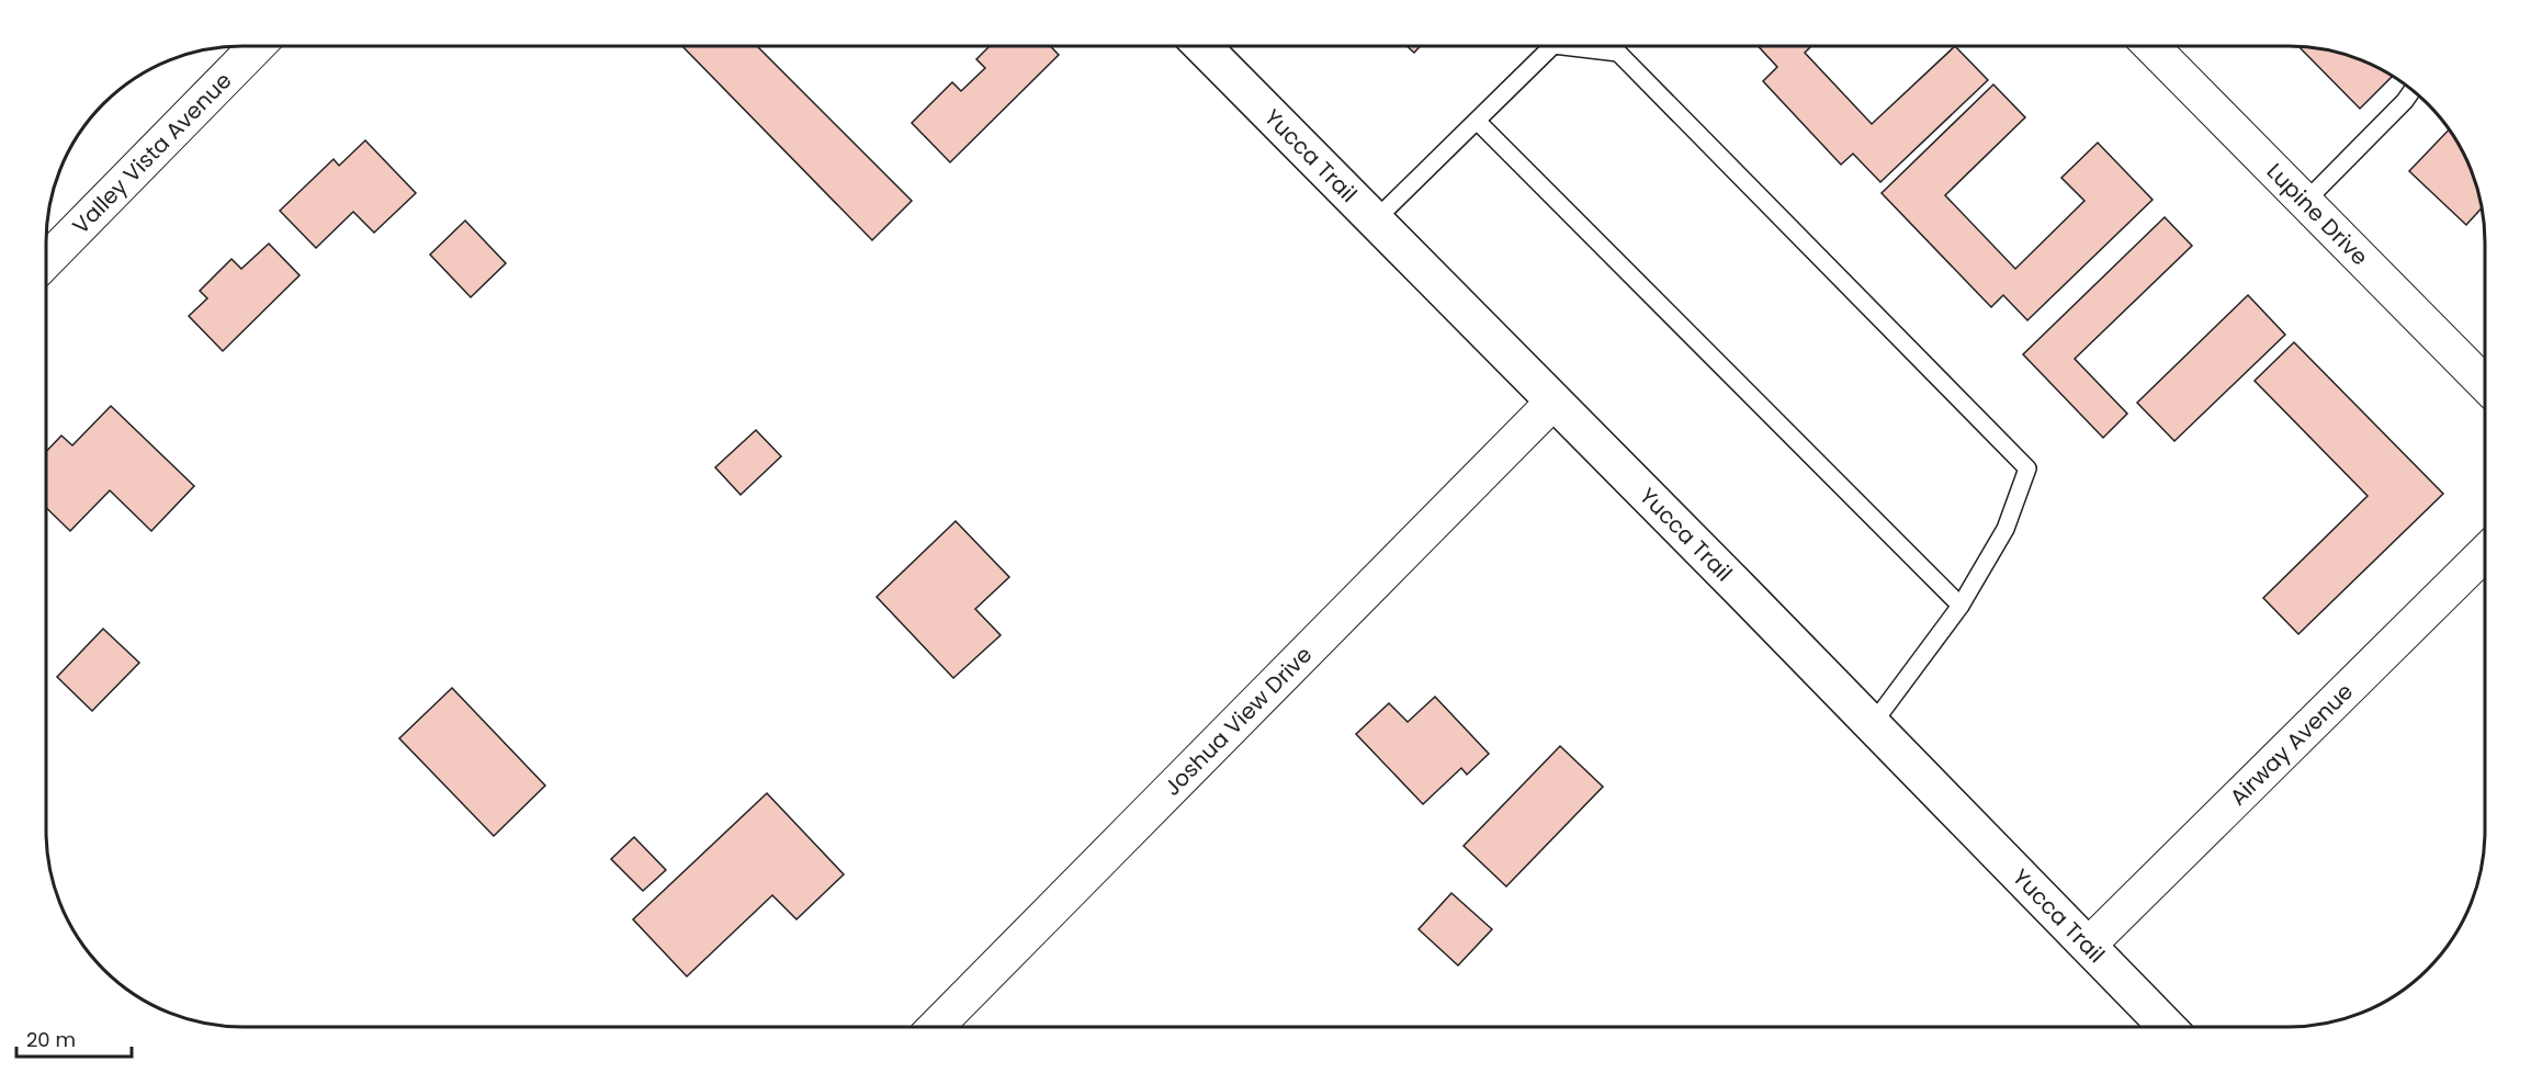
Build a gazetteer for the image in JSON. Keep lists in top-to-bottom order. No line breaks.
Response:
{"streets":{"main road":["Yucca Trail"],"street":["Valley Vista Avenue","Lupine Drive","Joshua View Drive","Airway Avenue"]},"crossings":[["Yucca Trail","Joshua View Drive"],["Yucca Trail","Airway Avenue"]],"scale_bar":"20 m"}
